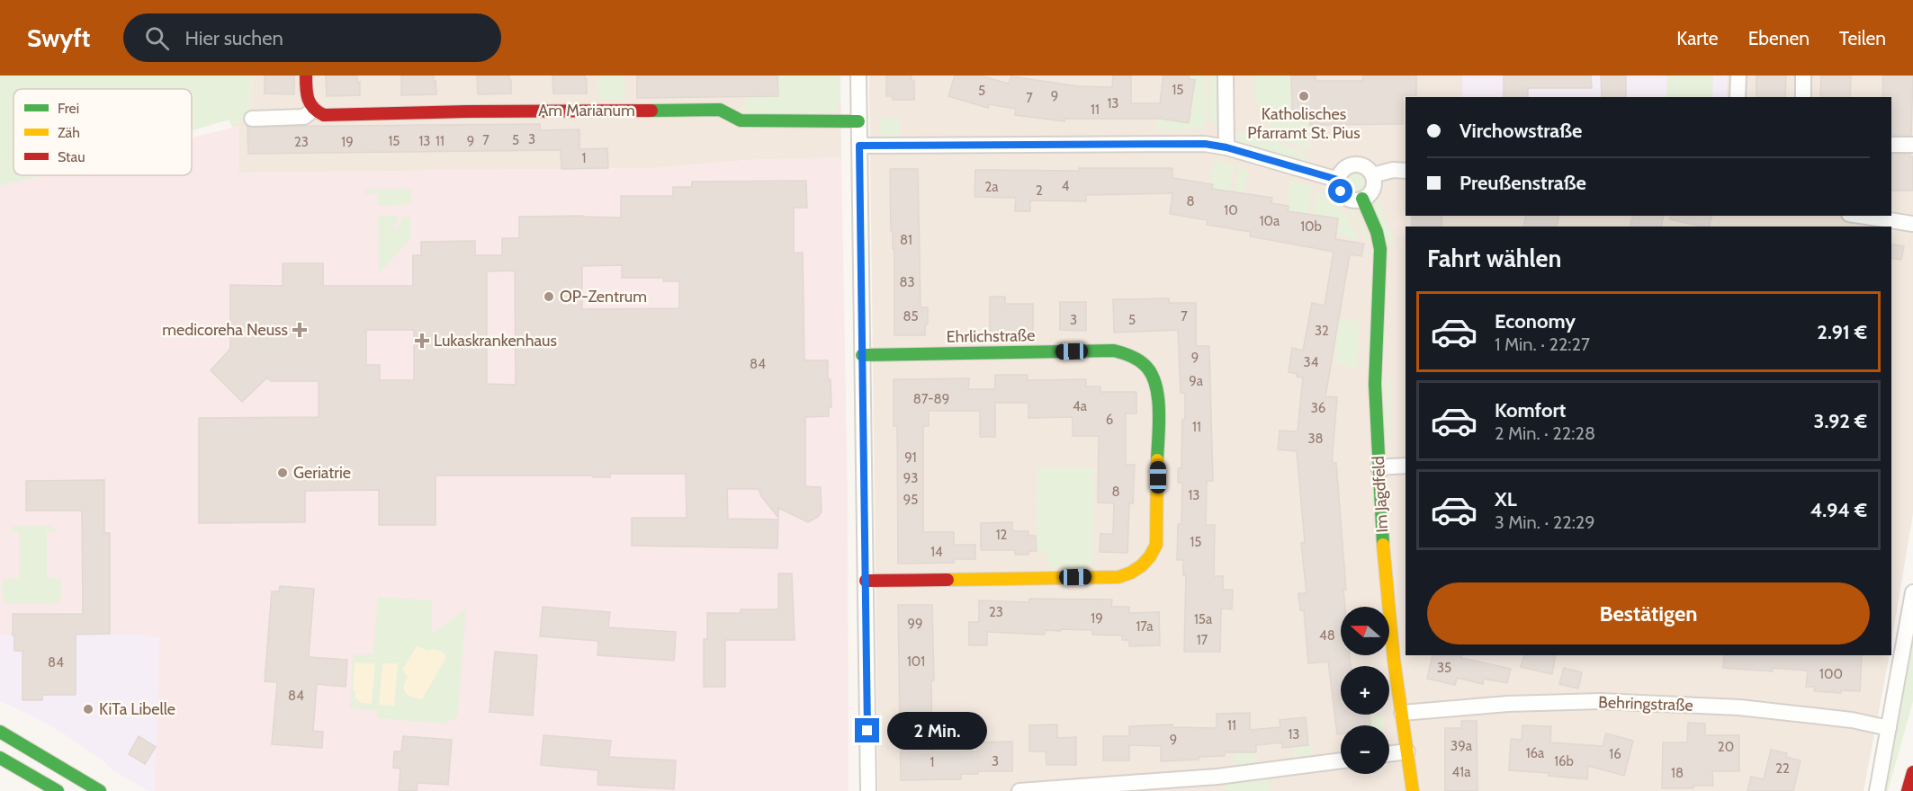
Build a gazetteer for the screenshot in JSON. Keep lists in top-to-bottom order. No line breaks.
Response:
{"streets":{"street":["Am Marianum","Ehrlichstraße","Im Jagdfeld","Behringstraße"]},"crossings":[["Im Jagdfeld","Behringstraße"]],"places":{"other":["Katholisches Pfarramt St. Pius","OP-Zentrum","Geriatrie","KiTa Libelle"],"health":["medicoreha Neuss","Lukaskrankenhaus"]},"house_numbers":["15","5","9","7","13","11","3","7","5","15","13","11","9","23","19","1","4","2a","2","8","10","10a","10b","81","83","85","7","3","5","32","9","34","84","9a","87-89","4a","36","6","11","38","91","93","8","13","95","12","15","14","23","19","15a","99","17a","48","17","101","84","35","100","84","11","13","9","39a","20","16a","16","3","16b","1","22","41a","18"],"legend":["Frei","Zäh","Stau"],"north":"left","page":{"header":"Swyft","search":"Hier suchen","nav":["Karte","Ebenen","Teilen"],"banner":["Virchowstraße","Preußenstraße"],"heading":"Fahrt wählen","list":[{"name":"Economy","note":"1 Min. · 22:27","value":"2.91 €"},{"name":"Komfort","note":"2 Min. · 22:28","value":"3.92 €"},{"name":"XL","note":"3 Min. · 22:29","value":"4.94 €"}],"buttons":"Bestätigen","map_buttons":["+","−"],"bubble":"2 Min."}}
